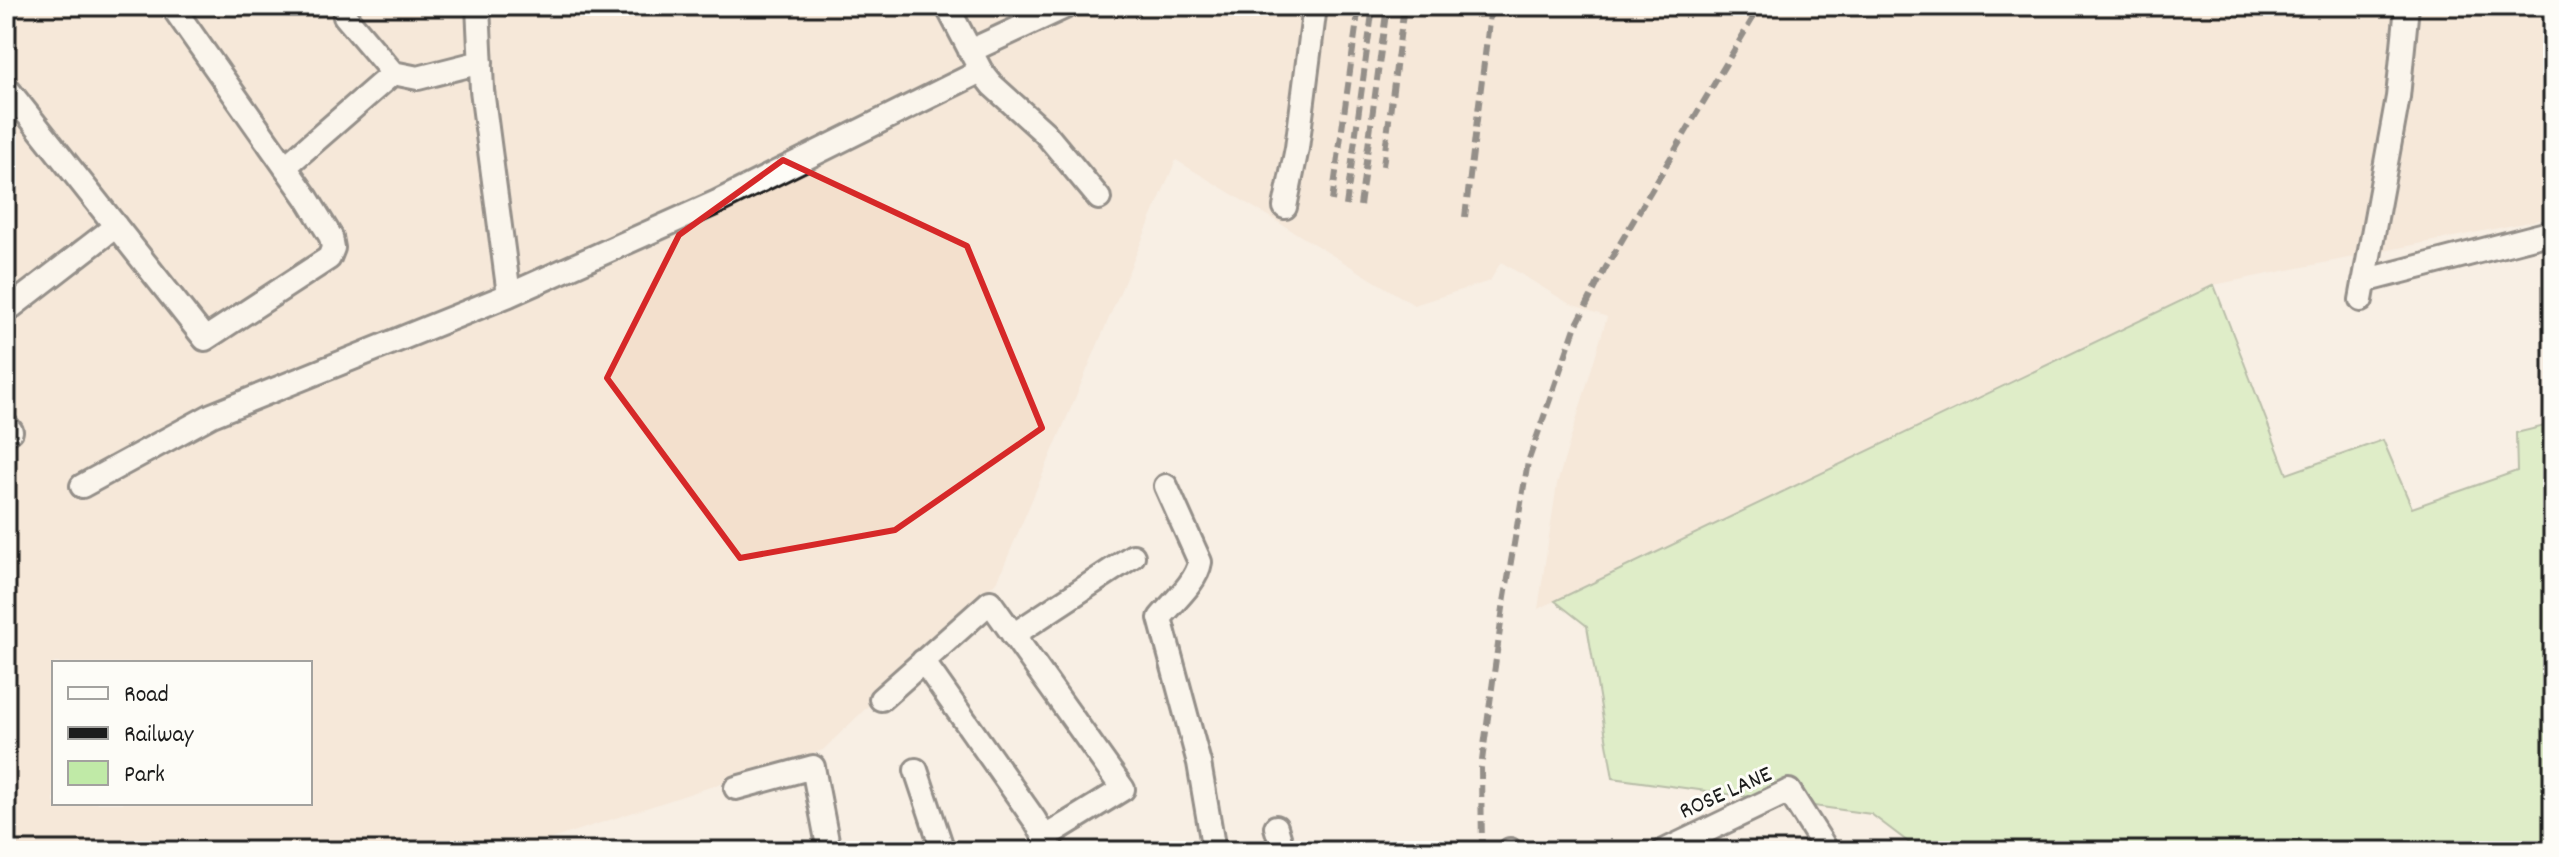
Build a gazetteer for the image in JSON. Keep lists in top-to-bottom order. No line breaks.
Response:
{"streets":{"street":["ROSE LANE"]},"legend":["Road","Railway","Park"]}
